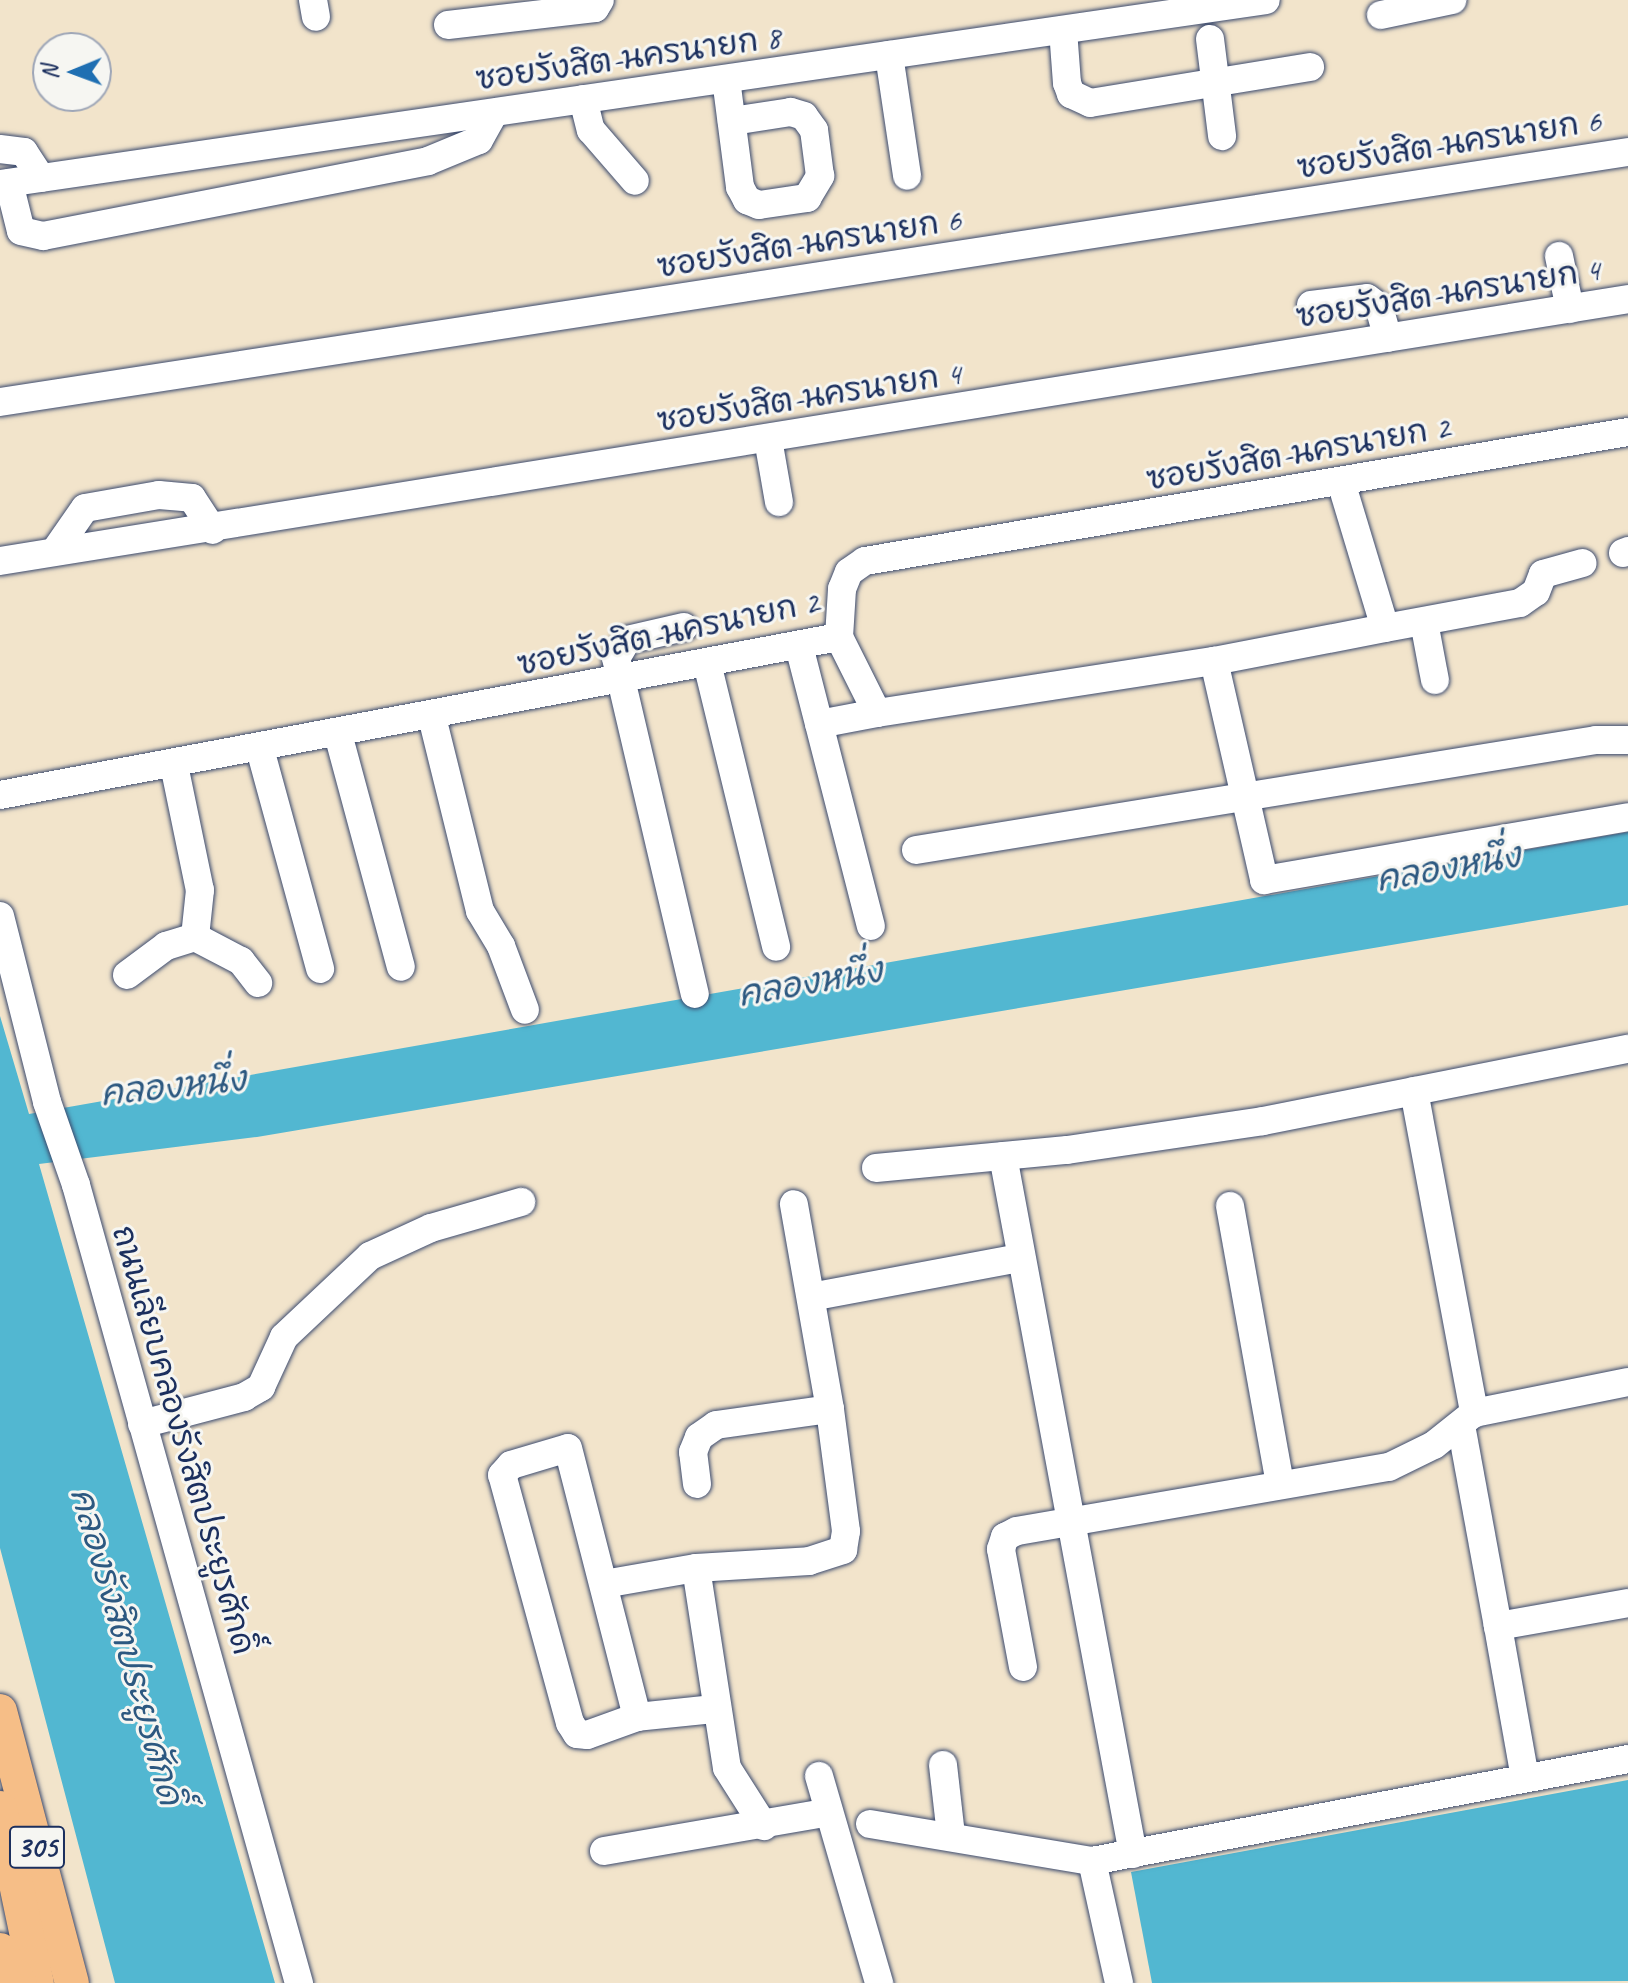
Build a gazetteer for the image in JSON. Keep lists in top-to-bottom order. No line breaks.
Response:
{"streets":{"main road":["305"],"street":["ซอยรังสิต-นครนายก 8","ซอยรังสิต-นครนายก 6","ซอยรังสิต-นครนายก 4","ซอยรังสิต-นครนายก 2","ถนนเลียบคลองรังสิตประยูรศักดิ์"]},"water":["คลองหนึ่ง","คลองรังสิตประยูรศักดิ์"],"north":"left"}
